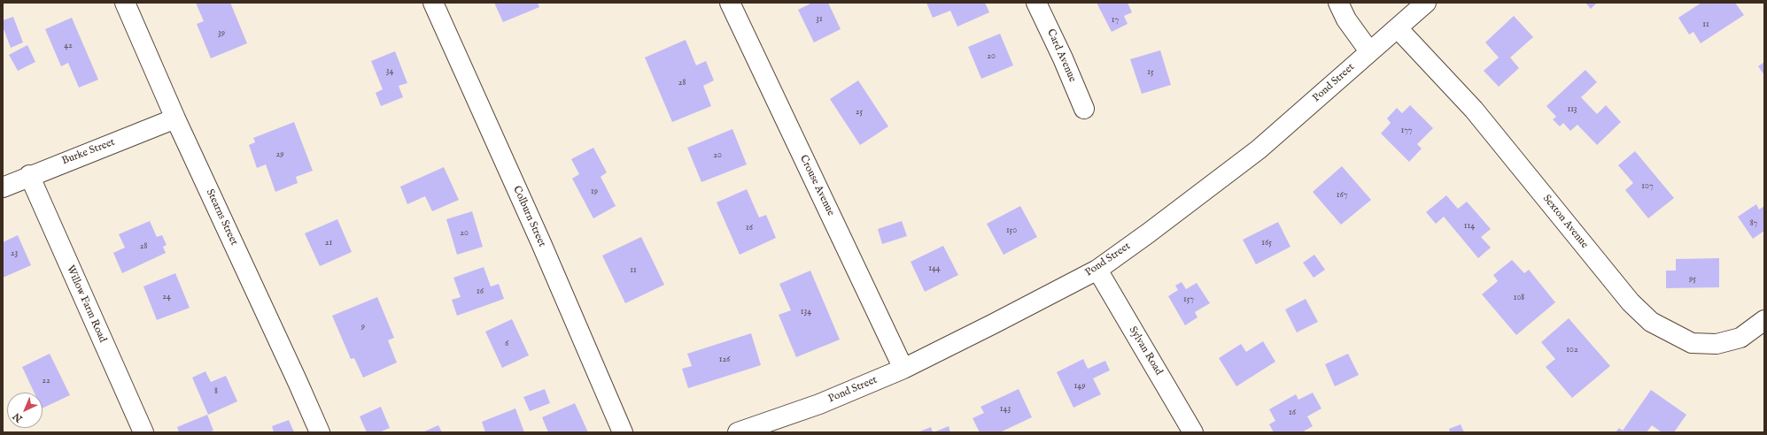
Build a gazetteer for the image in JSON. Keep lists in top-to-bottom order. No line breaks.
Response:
{"streets":{"street":["Card Avenue","Pond Street","Burke Street","Crouse Avenue","Colburn Street","Stearns Street","Sexton Avenue","Willow Farm Road","Sylvan Road"]},"crossings":[["Pond Street","Crouse Avenue"],["Pond Street","Sexton Avenue"],["Pond Street","Sylvan Road"],["Burke Street","Stearns Street"],["Burke Street","Willow Farm Road"]],"house_numbers":["31","17","11","39","42","20","34","15","28","113","25","177","29","20","107","19","167","87","114","16","150","20","21","165","28","23","144","11","95","16","24","108","157","134","9","6","102","126","22","149","8","143","16"],"north":"bottom left"}
